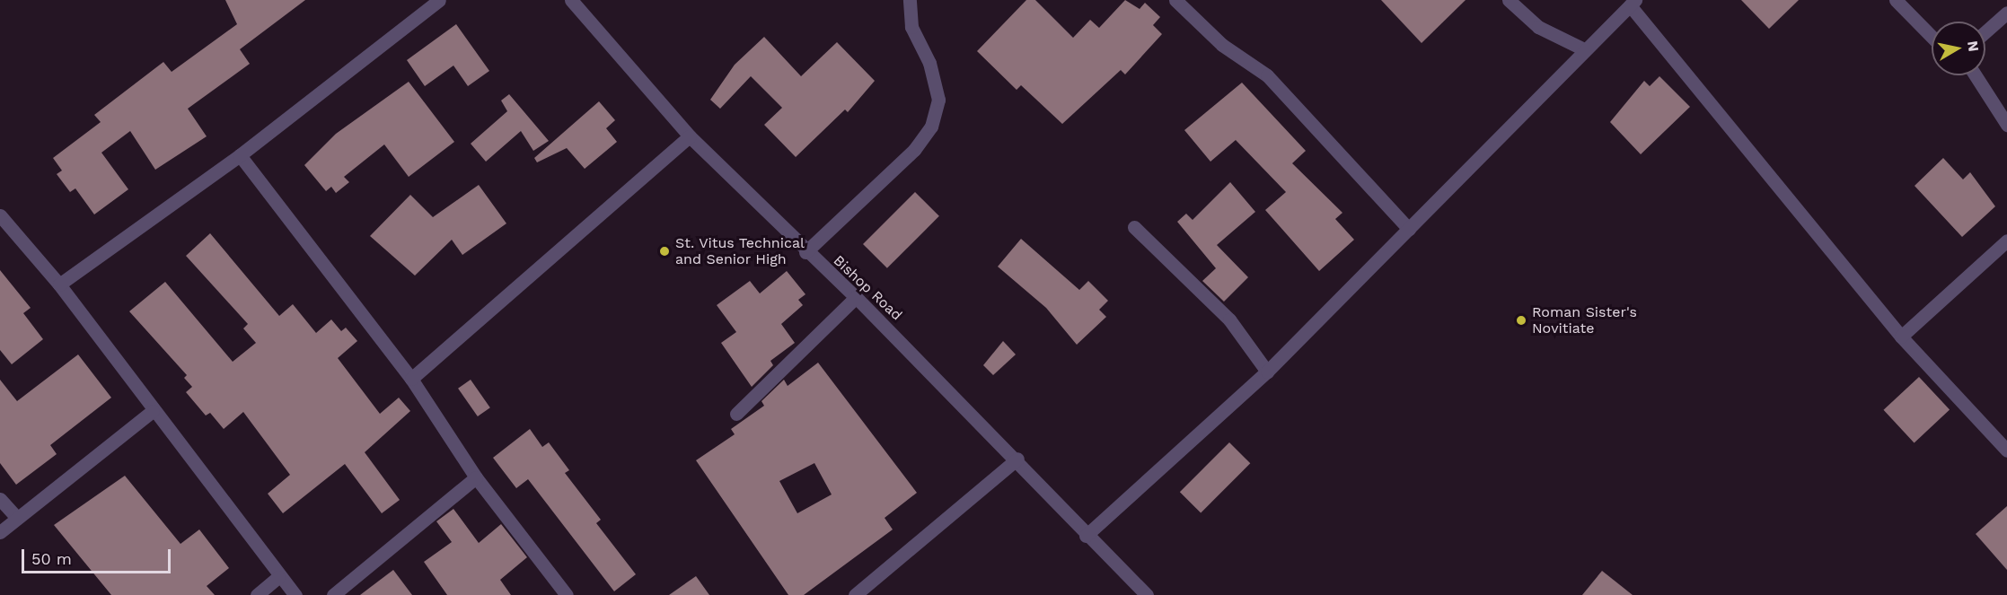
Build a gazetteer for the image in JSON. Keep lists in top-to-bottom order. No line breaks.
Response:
{"streets":{"street":["Bishop Road"]},"places":["St. Vitus Technical and Senior High","Roman Sister's Novitiate"],"scale_bar":"50 m","north":"right"}
